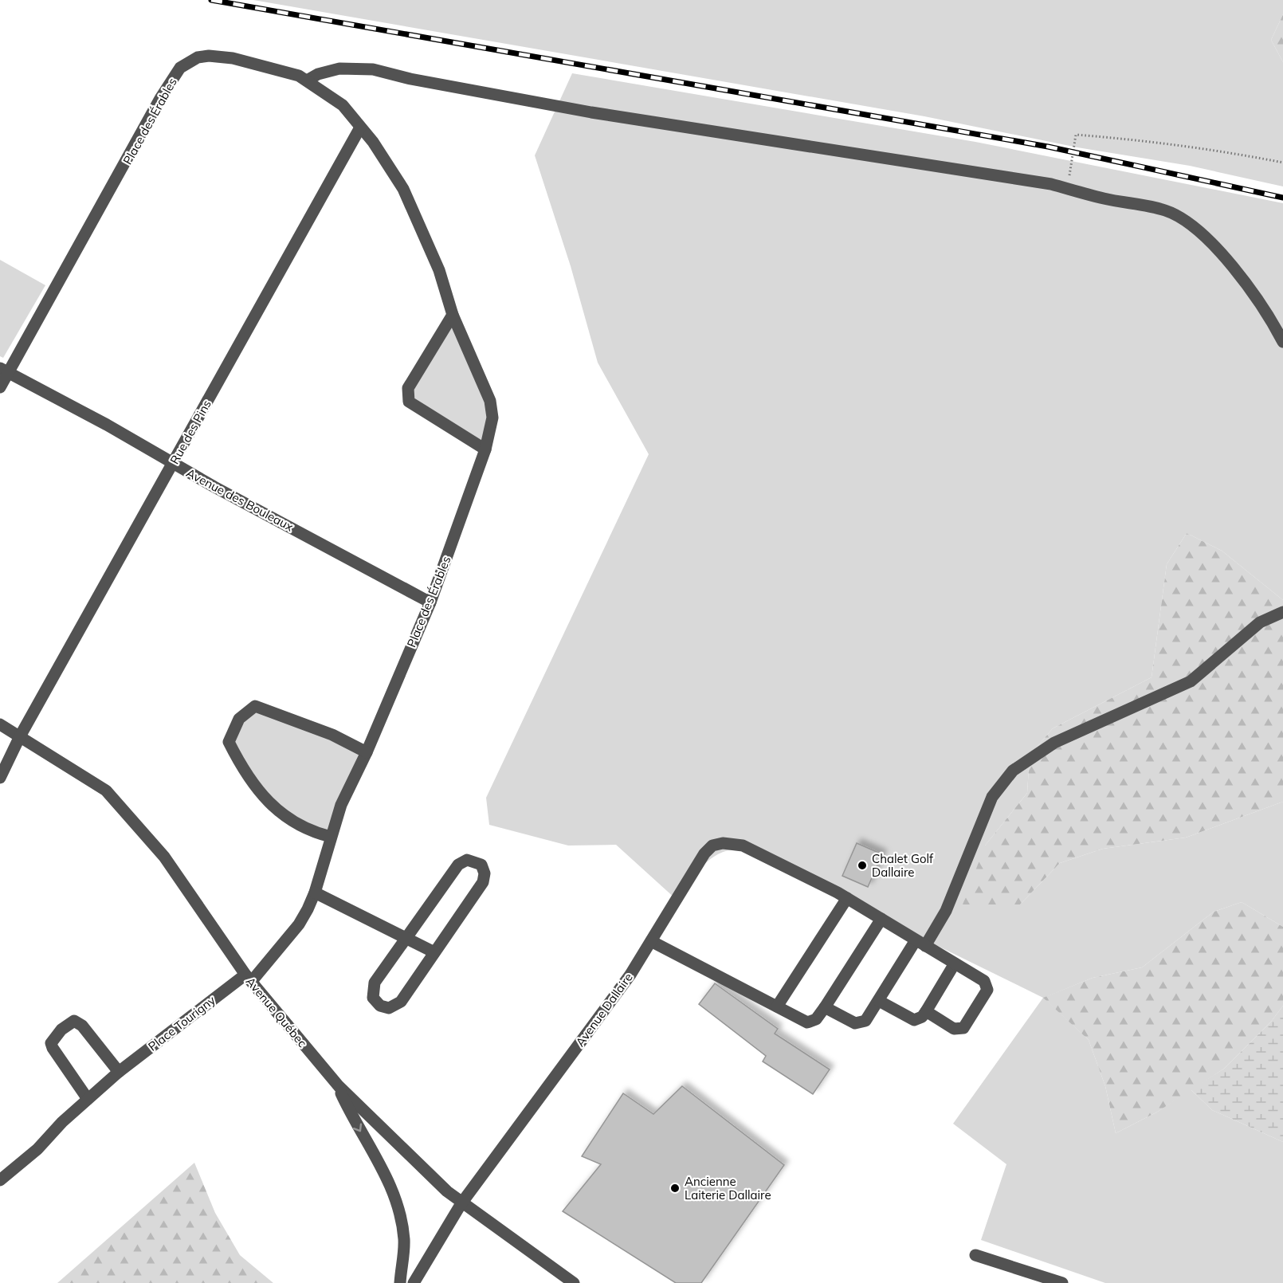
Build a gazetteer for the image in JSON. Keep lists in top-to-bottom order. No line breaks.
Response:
{"streets":{"street":["Place des Érables","Rue des Pins","Avenue des Bouleaux","Avenue Dallaire","Avenue Québec","Place Tourigny"]},"crossings":[["Place des Érables","Rue des Pins"],["Place des Érables","Avenue des Bouleaux"],["Place des Érables","Avenue Québec"],["Place des Érables","Place Tourigny"],["Rue des Pins","Avenue des Bouleaux"],["Rue des Pins","Avenue Québec"],["Avenue Dallaire","Avenue Québec"],["Avenue Québec","Place Tourigny"]],"places":["Chalet Golf Dallaire","Ancienne Laiterie Dallaire"]}
